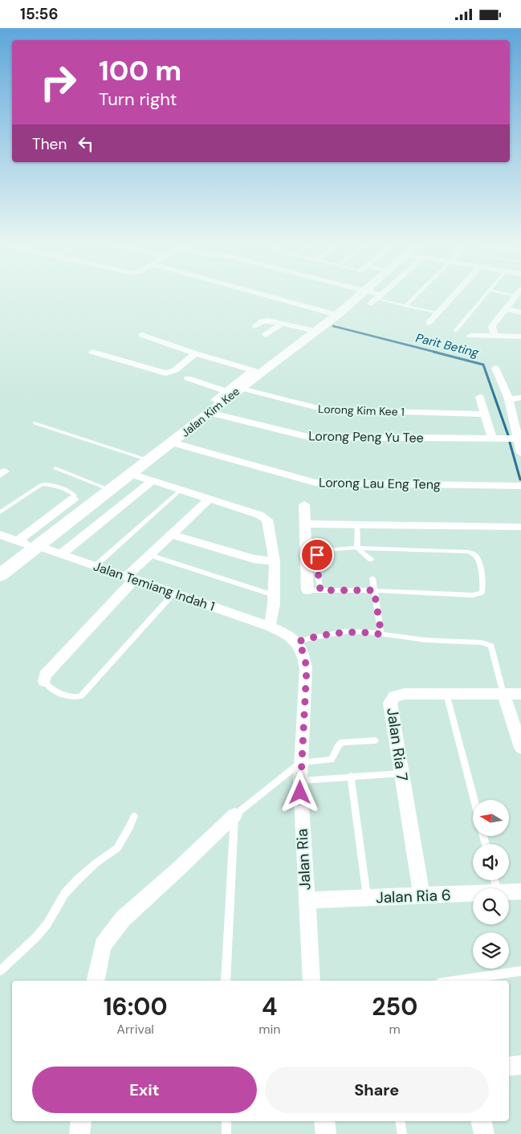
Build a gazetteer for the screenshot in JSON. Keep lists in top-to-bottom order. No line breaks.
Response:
{"streets":{"street":["Lorong Kim Kee 1","Jalan Kim Kee","Lorong Peng Yu Tee","Lorong Lau Eng Teng","Jalan Temiang Indah 1","Jalan Ria 7","Jalan Ria","Jalan Ria 6"]},"crossings":[["Lorong Kim Kee 1","Jalan Kim Kee"],["Jalan Kim Kee","Lorong Peng Yu Tee"],["Jalan Kim Kee","Lorong Lau Eng Teng"],["Jalan Kim Kee","Jalan Temiang Indah 1"],["Jalan Temiang Indah 1","Jalan Ria"],["Jalan Ria 7","Jalan Ria 6"],["Jalan Ria","Jalan Ria 6"]],"water":["Parit Beting"],"north":"left","page":{"status":"15:56","turn":["100 m","Turn right"],"then":"Then","eta":["16:00","Arrival","4","min","250","m"],"buttons":["Exit","Share"]}}
